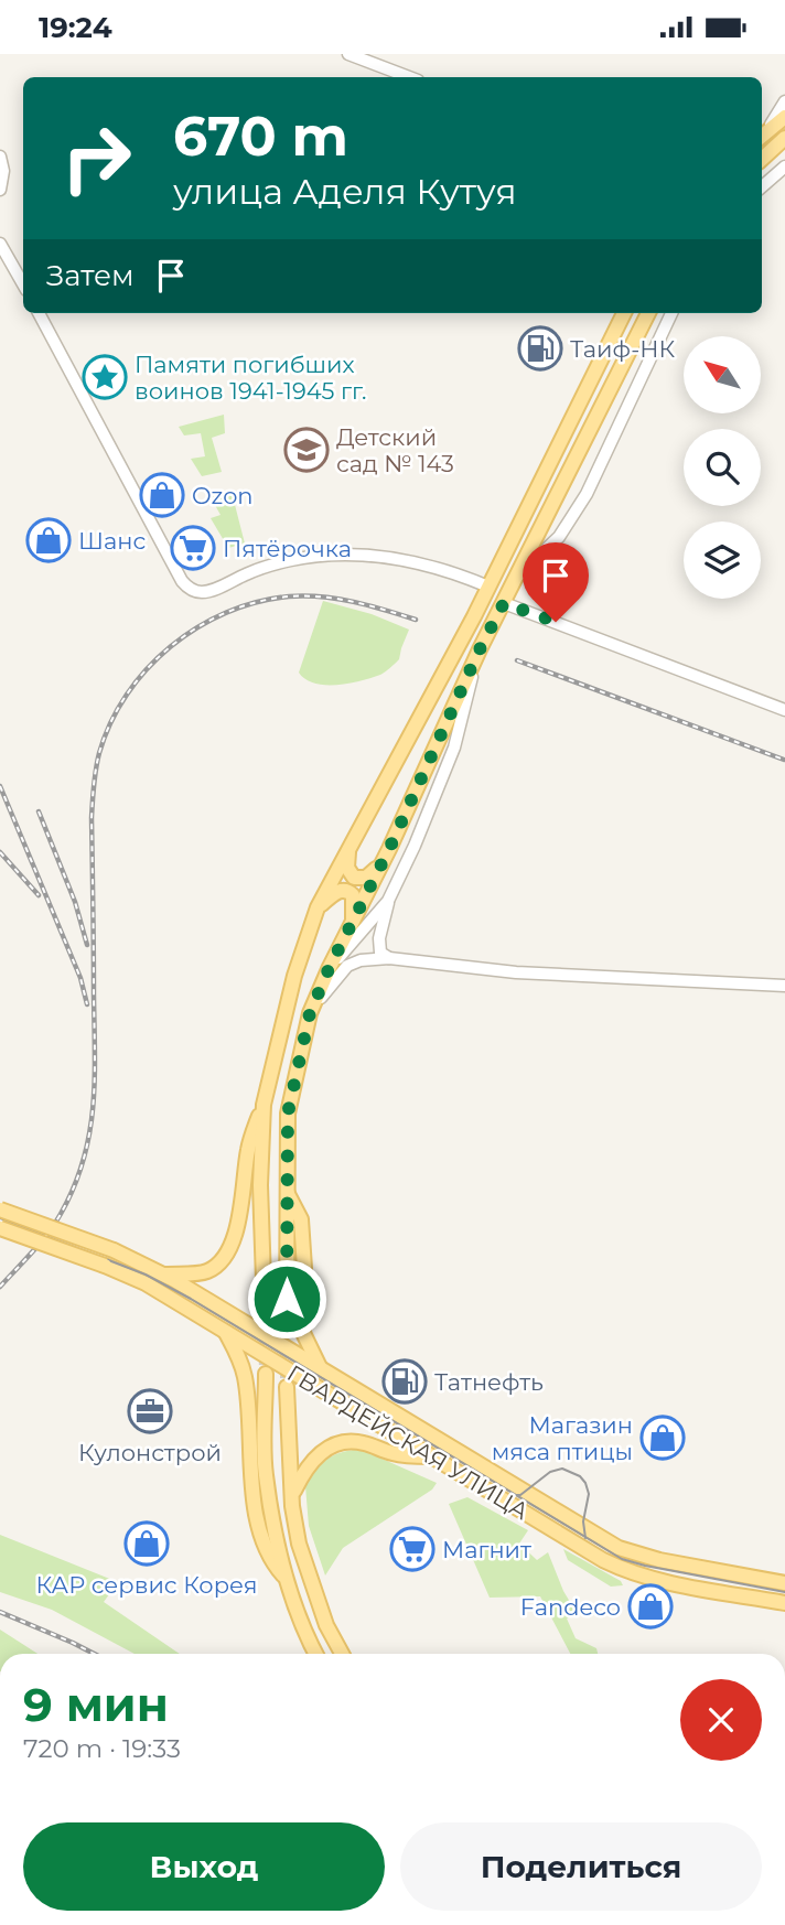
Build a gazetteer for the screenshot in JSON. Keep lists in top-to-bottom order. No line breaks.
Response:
{"streets":{"main road":["ГВАРДЕЙСКАЯ УЛИЦА"]},"places":{"fuel station":["Таиф-НК","Татнефть"],"place":["Памяти погибших воинов 1941-1945 гг."],"school or university":["Детский сад № 143"],"shop":["Ozon","Шанс","Магазин мяса птицы","КАР сервис Корея","Fandeco"],"supermarket":["Пятёрочка","Магнит"],"office":["Кулонстрой"]},"north":"top left","page":{"status":"19:24","turn":["670 m","улица Аделя Кутуя"],"then":"Затем","heading":["9 мин","720 m · 19:33"],"buttons":["Выход","Поделиться"]}}
